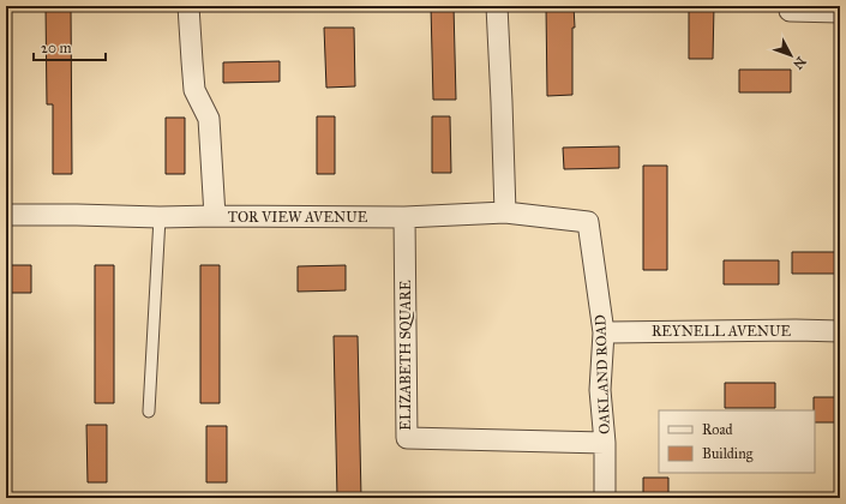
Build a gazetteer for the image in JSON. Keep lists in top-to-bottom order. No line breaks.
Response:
{"streets":{"street":["TOR VIEW AVENUE","REYNELL AVENUE","ELIZABETH SQUARE","OAKLAND ROAD"]},"crossings":[["TOR VIEW AVENUE","ELIZABETH SQUARE"],["TOR VIEW AVENUE","OAKLAND ROAD"],["REYNELL AVENUE","OAKLAND ROAD"],["ELIZABETH SQUARE","OAKLAND ROAD"]],"legend":["Road","Building"],"scale_bar":"20 m","north":"bottom right"}
